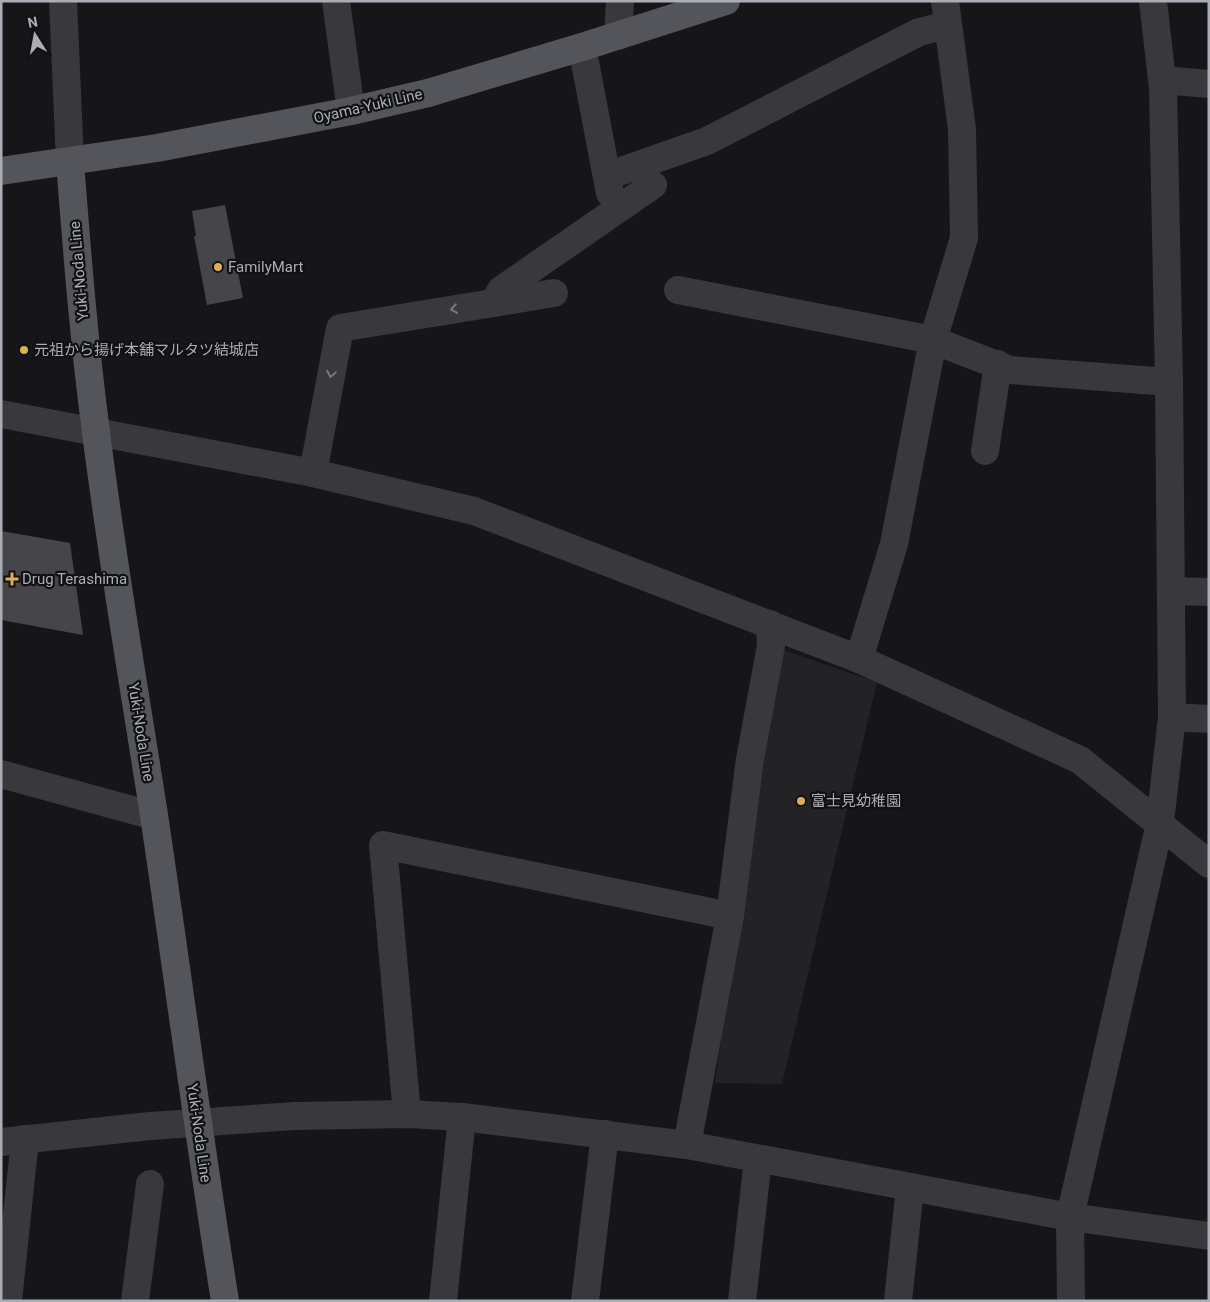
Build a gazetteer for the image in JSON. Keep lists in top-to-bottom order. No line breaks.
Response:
{"streets":{"main road":["Oyama-Yuki Line","Yuki-Noda Line"]},"crossings":[["Oyama-Yuki Line","Yuki-Noda Line"]],"places":{"other":["FamilyMart","元祖から揚げ本舗マルタツ結城店","富士見幼稚園"],"health":["Drug Terashima"]},"north":"top"}
